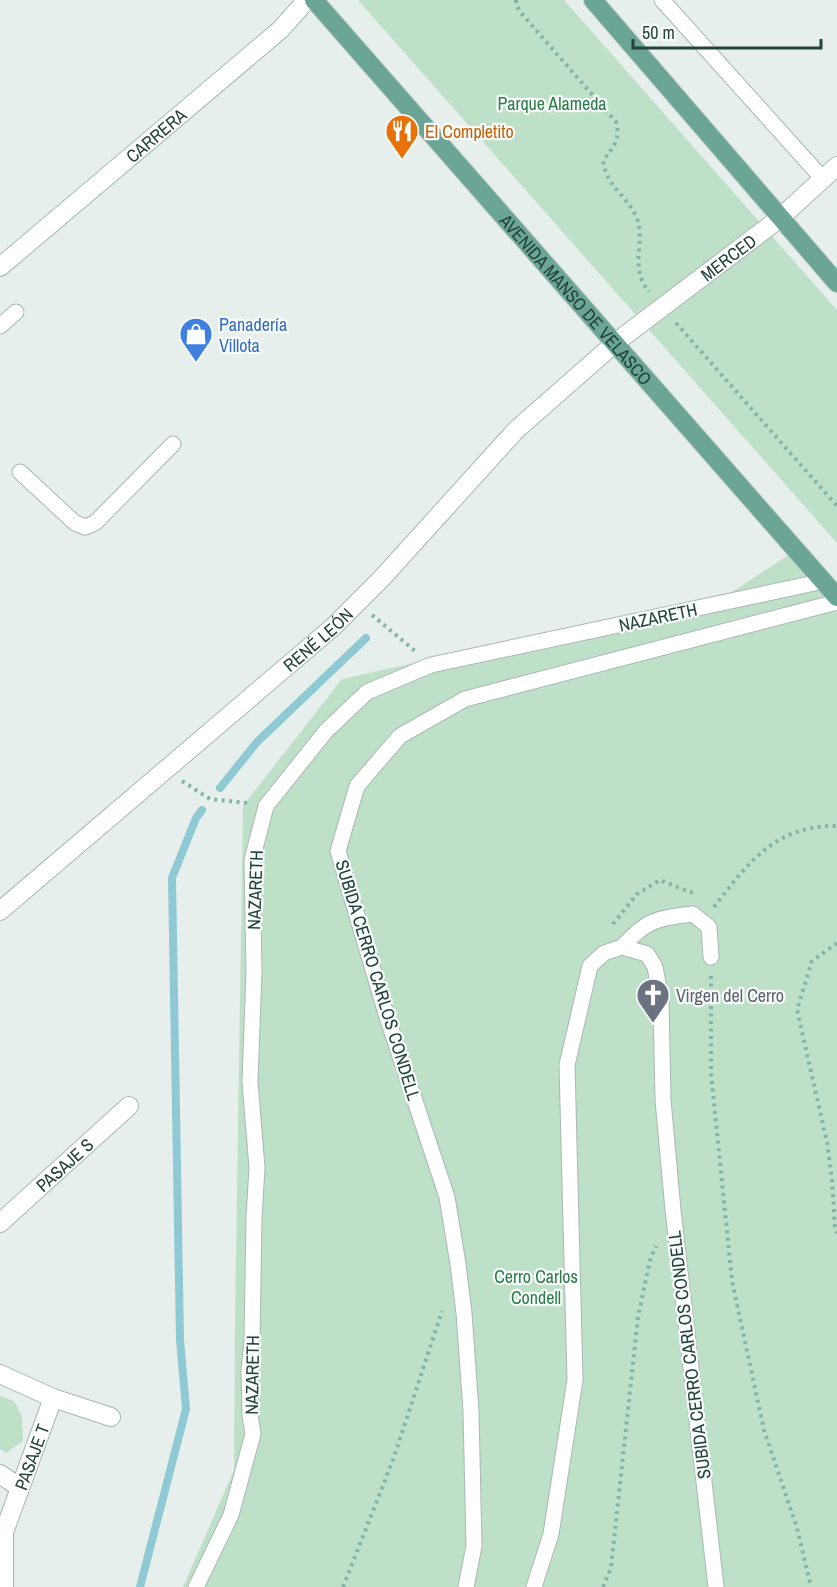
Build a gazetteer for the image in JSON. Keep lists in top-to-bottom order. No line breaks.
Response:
{"streets":{"main road":["AVENIDA MANSO DE VELASCO"],"street":["CARRERA","MERCED","RENÉ LEÓN","PASAJE S","PASAJE T"],"lane":["NAZARETH","SUBIDA CERRO CARLOS CONDELL"]},"crossings":[["MERCED","AVENIDA MANSO DE VELASCO"],["MERCED","RENÉ LEÓN"],["AVENIDA MANSO DE VELASCO","NAZARETH"],["AVENIDA MANSO DE VELASCO","RENÉ LEÓN"]],"parks":["Parque Alameda","Cerro Carlos Condell"],"places":{"restaurant":["El Completito"],"shop":["Panadería Villota"],"church":["Virgen del Cerro"]},"scale_bar":"50 m"}
